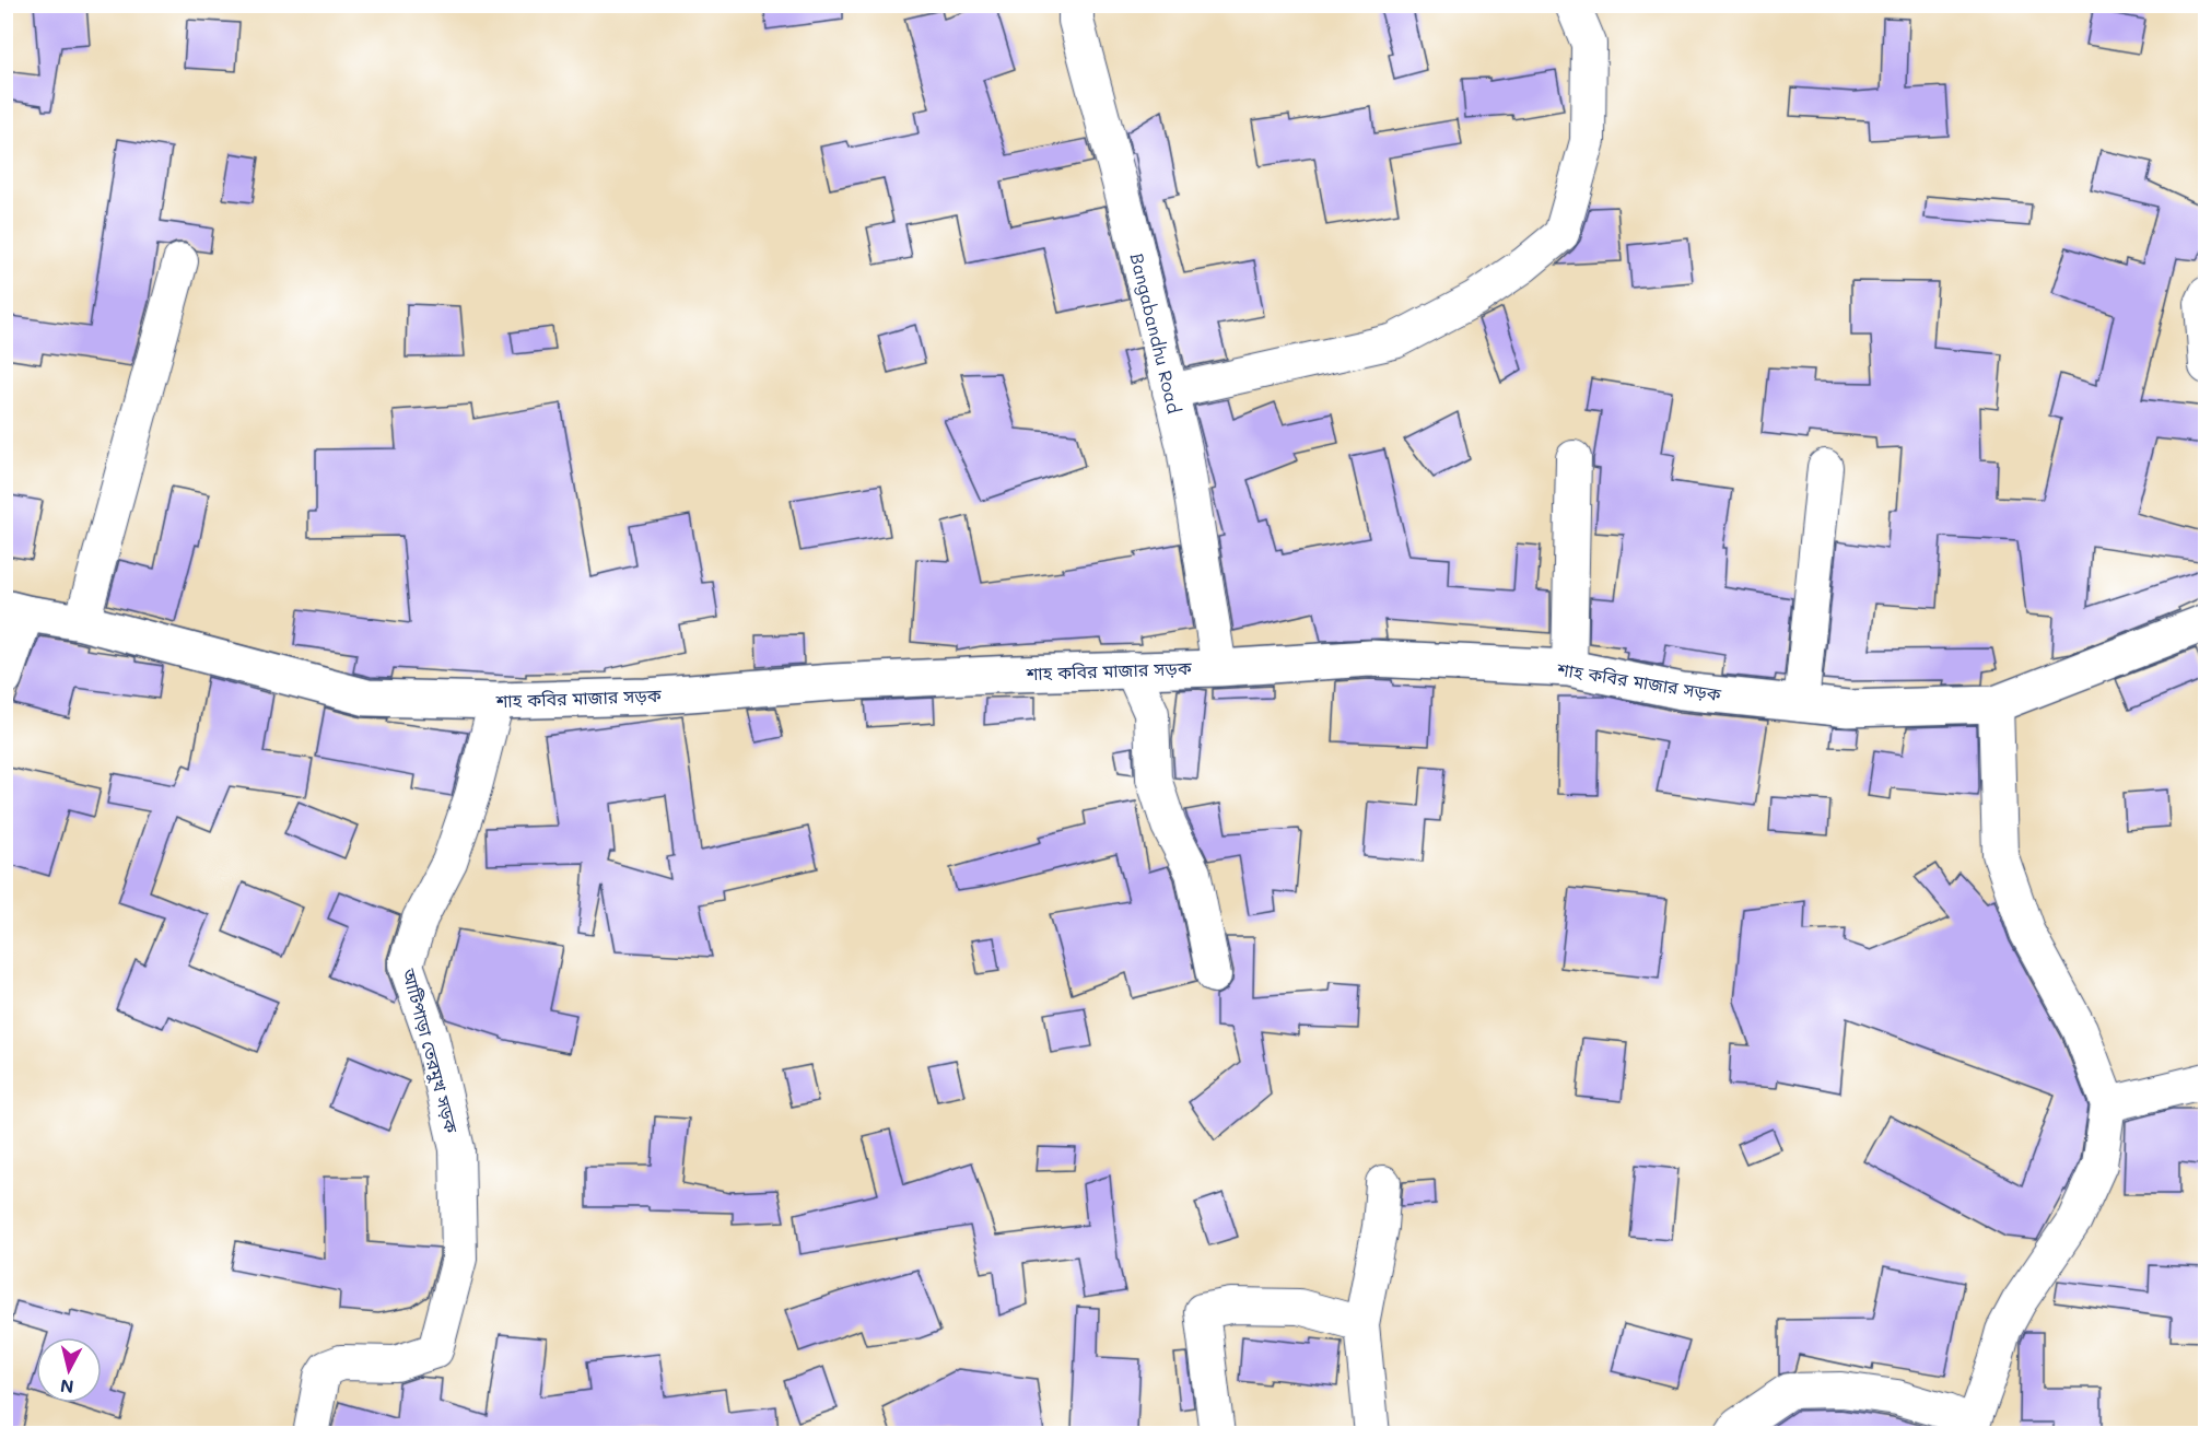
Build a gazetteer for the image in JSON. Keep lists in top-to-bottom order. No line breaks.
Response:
{"streets":{"street":["Bangabandhu Road","শাহ কবির মাজার সড়ক","আটিপাড়া তেরমুখ সড়ক"]},"crossings":[["Bangabandhu Road","শাহ কবির মাজার সড়ক"],["শাহ কবির মাজার সড়ক","আটিপাড়া তেরমুখ সড়ক"]],"north":"bottom"}
